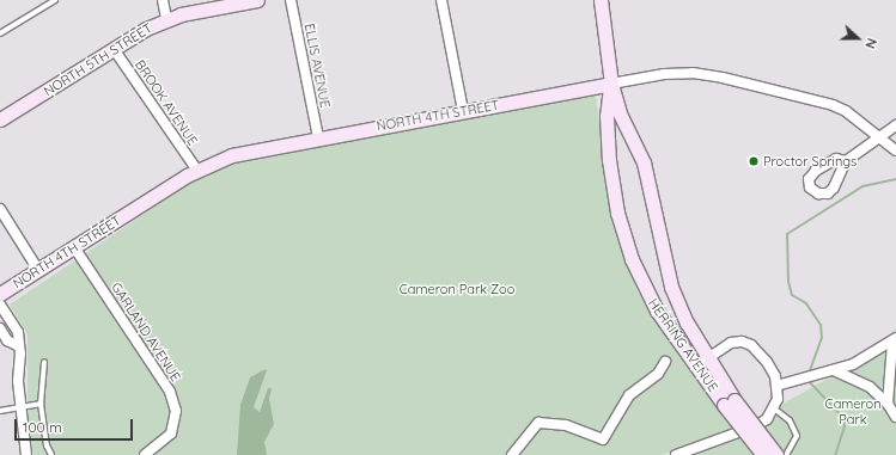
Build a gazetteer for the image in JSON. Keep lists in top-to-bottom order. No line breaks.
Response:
{"streets":{"main road":["NORTH 5TH STREET","NORTH 4TH STREET","HERRING AVENUE"],"street":["ELLIS AVENUE","BROOK AVENUE","GARLAND AVENUE"]},"crossings":[["NORTH 5TH STREET","BROOK AVENUE"],["ELLIS AVENUE","NORTH 4TH STREET"],["BROOK AVENUE","NORTH 4TH STREET"],["NORTH 4TH STREET","GARLAND AVENUE"],["NORTH 4TH STREET","HERRING AVENUE"]],"parks":["Cameron Park Zoo","Cameron Park"],"places":["Proctor Springs"],"scale_bar":"100 m","north":"right"}
